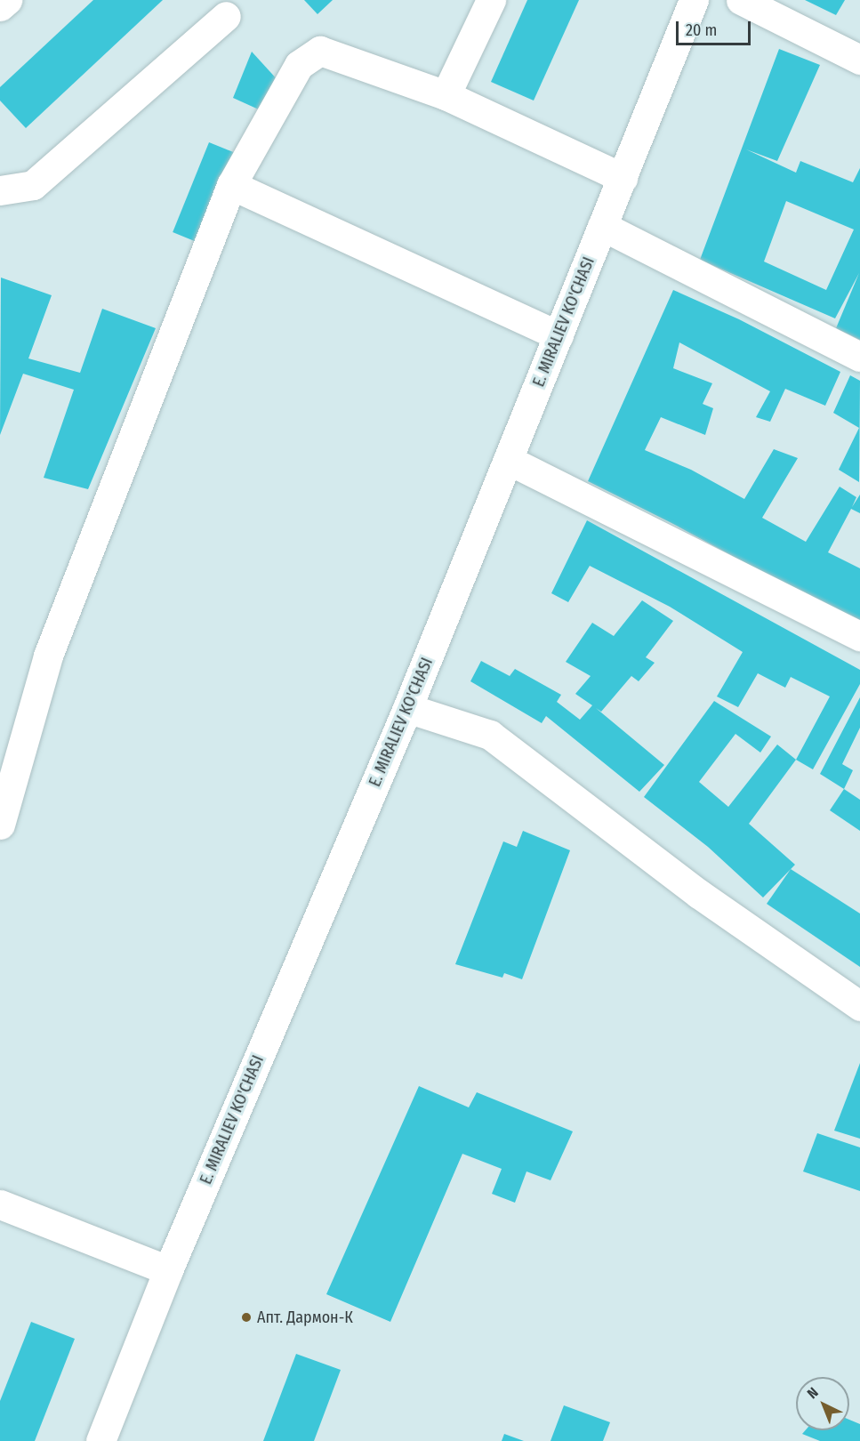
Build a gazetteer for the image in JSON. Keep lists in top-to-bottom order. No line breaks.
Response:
{"streets":{"street":["E. MIRALIEV KO'CHASI"]},"places":["Апт. Дармон-К"],"scale_bar":"20 m","north":"top left"}
